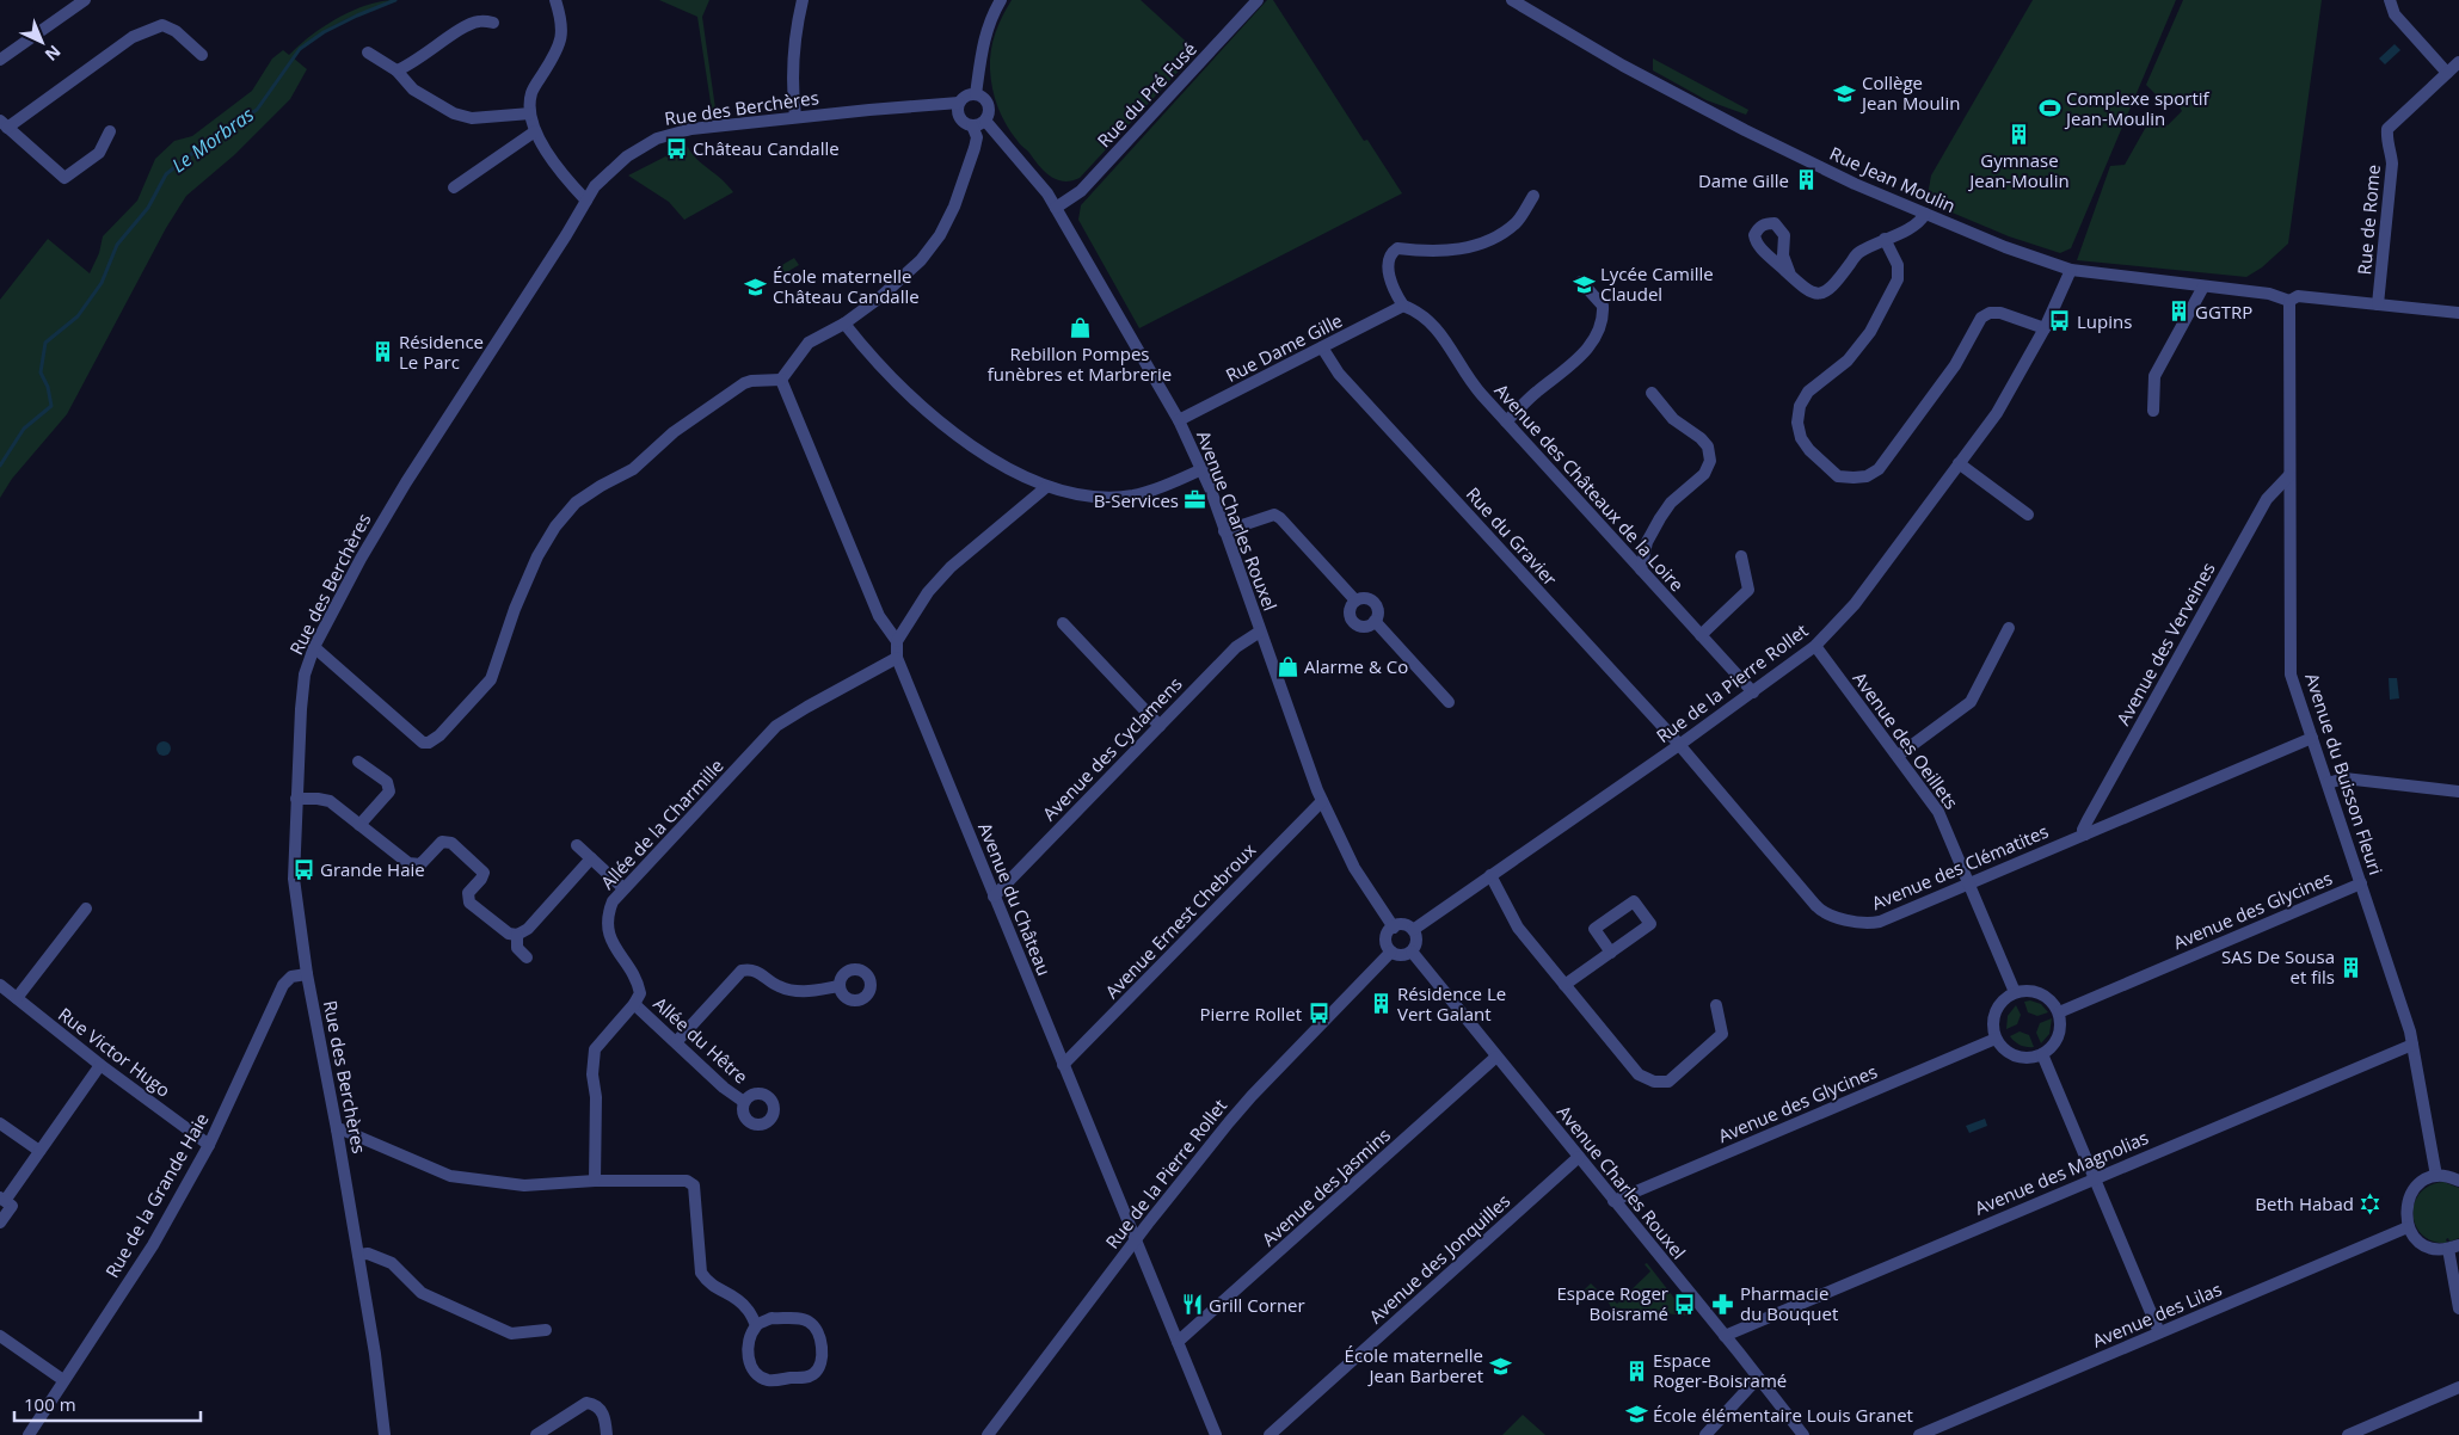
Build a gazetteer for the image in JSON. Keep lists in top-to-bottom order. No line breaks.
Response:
{"streets":{"street":["Rue du Pré Fusé","Rue des Berchères","Rue Jean Moulin","Rue de Rome","Rue Dame Gille","Avenue des Châteaux de la Loire","Avenue Charles Rouxel","Rue du Gravier","Avenue des Verveines","Rue de la Pierre Rollet","Avenue des Oeillets","Avenue des Cyclamens","Avenue du Buisson Fleuri","Allée de la Charmille","Avenue des Clématites","Avenue du Château","Avenue des Glycines","Avenue Ernest Chebroux","Allée du Hêtre","Rue Victor Hugo","Avenue des Magnolias","Avenue des Jasmins","Rue de la Grande Haie","Avenue des Jonquilles","Avenue des Lilas"]},"crossings":[["Rue du Pré Fusé","Avenue Charles Rouxel"],["Rue des Berchères","Avenue Charles Rouxel"],["Rue des Berchères","Rue de la Grande Haie"],["Rue Jean Moulin","Rue de la Pierre Rollet"],["Rue Jean Moulin","Avenue du Buisson Fleuri"],["Rue Dame Gille","Avenue des Châteaux de la Loire"],["Rue Dame Gille","Avenue Charles Rouxel"],["Rue Dame Gille","Rue du Gravier"],["Avenue des Châteaux de la Loire","Rue de la Pierre Rollet"],["Avenue Charles Rouxel","Rue de la Pierre Rollet"],["Avenue Charles Rouxel","Avenue des Cyclamens"],["Avenue Charles Rouxel","Avenue des Glycines"],["Avenue Charles Rouxel","Avenue Ernest Chebroux"],["Avenue Charles Rouxel","Avenue des Magnolias"],["Avenue Charles Rouxel","Avenue des Jasmins"],["Avenue Charles Rouxel","Avenue des Jonquilles"],["Rue du Gravier","Rue de la Pierre Rollet"],["Rue du Gravier","Avenue des Clématites"],["Avenue des Verveines","Avenue du Buisson Fleuri"],["Avenue des Verveines","Avenue des Clématites"],["Rue de la Pierre Rollet","Avenue des Oeillets"],["Rue de la Pierre Rollet","Avenue des Clématites"],["Rue de la Pierre Rollet","Avenue du Château"],["Avenue des Oeillets","Avenue des Clématites"],["Avenue des Oeillets","Avenue des Glycines"],["Avenue des Cyclamens","Avenue du Château"],["Avenue du Buisson Fleuri","Avenue des Clématites"],["Avenue du Buisson Fleuri","Avenue des Glycines"],["Avenue du Buisson Fleuri","Avenue des Magnolias"],["Allée de la Charmille","Avenue du Château"],["Allée de la Charmille","Allée du Hêtre"],["Avenue du Château","Avenue Ernest Chebroux"],["Avenue du Château","Avenue des Jasmins"],["Rue Victor Hugo","Rue de la Grande Haie"]],"water":["Le Morbras"],"places":{"school or university":["Collège Jean Moulin","Lycée Camille Claudel","École maternelle Château Candalle","École maternelle Jean Barberet","École élémentaire Louis Granet"],"sports":["Complexe sportif Jean-Moulin"],"building":["Gymnase Jean-Moulin","Dame Gille","GGTRP","Résidence Le Parc","SAS De Sousa et fils","Résidence Le Vert Galant","Espace Roger-Boisramé"],"bus stop":["Château Candalle","Lupins","Grande Haie","Pierre Rollet","Espace Roger Boisramé"],"shop":["Rebillon Pompes funèbres et Marbrerie","Alarme & Co"],"office":["B-Services"],"synagogue":["Beth Habad"],"pharmacy":["Pharmacie du Bouquet"],"restaurant":["Grill Corner"]},"scale_bar":"100 m","north":"bottom right"}
